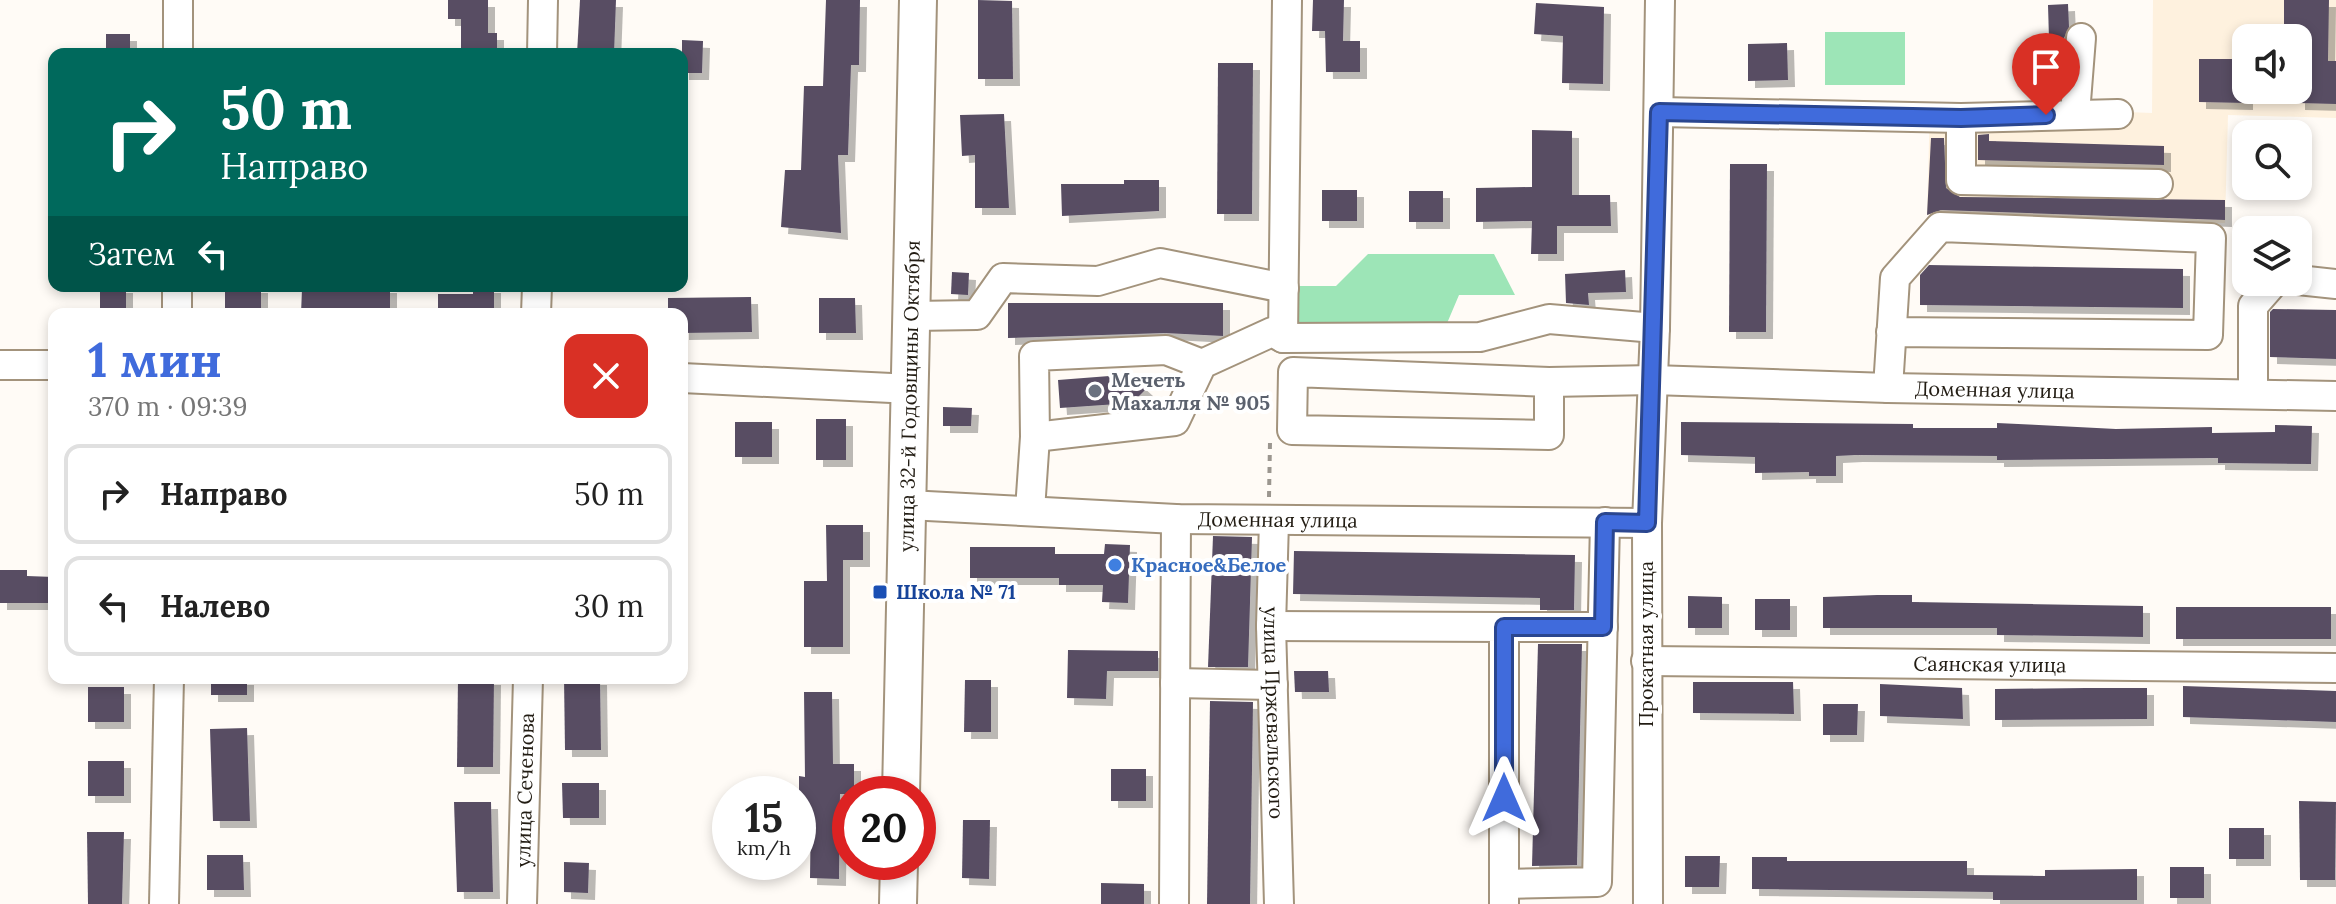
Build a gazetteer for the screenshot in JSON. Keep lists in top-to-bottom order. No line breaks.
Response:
{"streets":{"main road":["улица 32-й Годовщины Октября"],"street":["Доменная улица","Прокатная улица","Саянская улица","улица Пржевальского","улица Сеченова"]},"crossings":[["Доменная улица","улица 32-й Годовщины Октября"],["Доменная улица","Прокатная улица"],["Доменная улица","улица Пржевальского"],["Прокатная улица","Саянская улица"]],"places":{"other":["Мечеть Махалля № 905","Красное&Белое"],"transit":["Школа № 71"]},"page":{"turn":["50 m","Направо"],"then":"Затем","heading":["1 мин","370 m · 09:39"],"list":[{"name":"Направо","value":"50 m"},{"name":"Налево","value":"30 m"}],"speed":"15 km/h","limit":"20"}}
